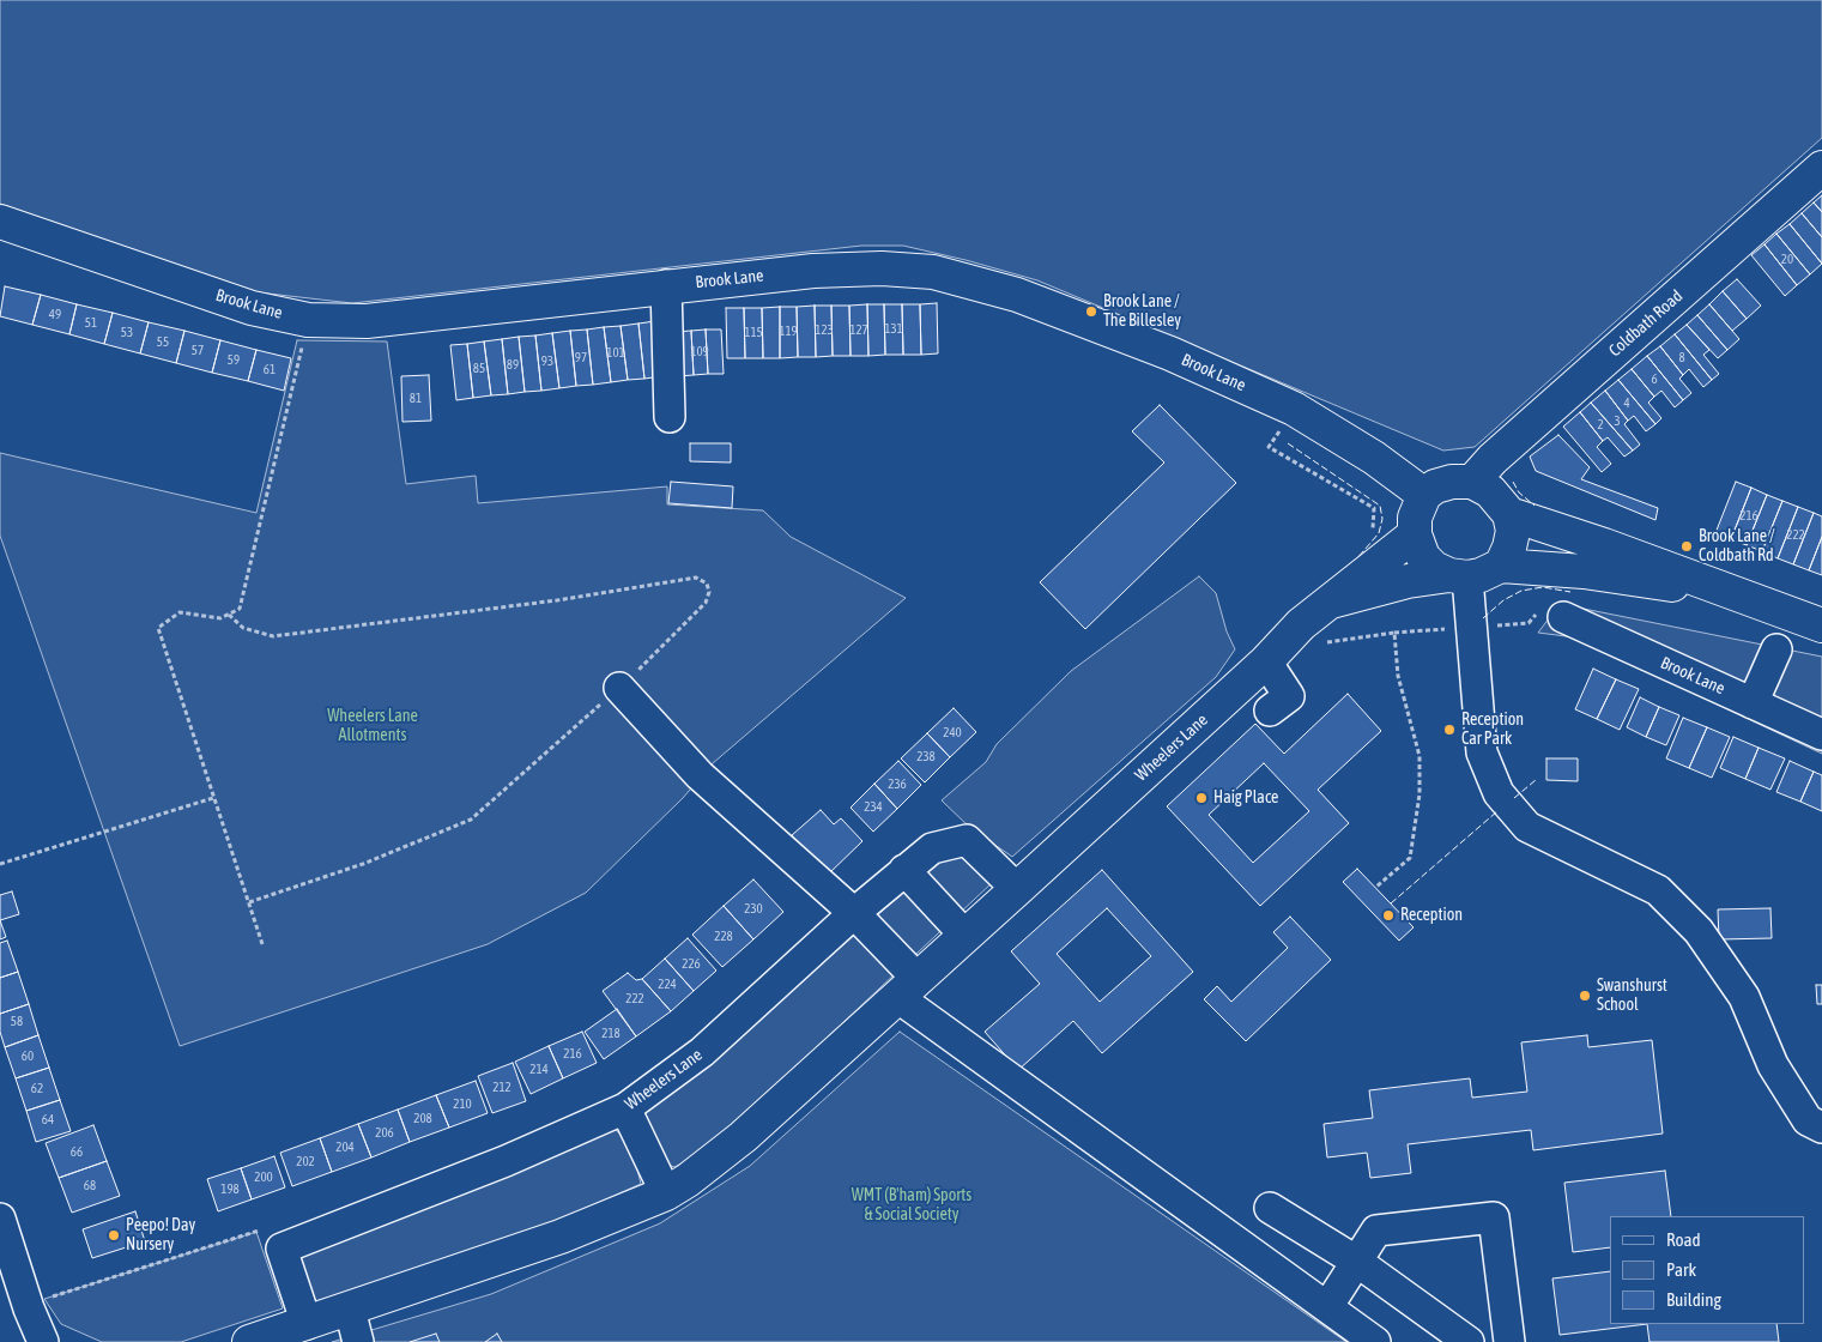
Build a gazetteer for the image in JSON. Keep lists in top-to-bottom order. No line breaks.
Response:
{"streets":{"main road":["Brook Lane","Coldbath Road","Wheelers Lane"]},"crossings":[["Brook Lane","Coldbath Road"],["Brook Lane","Wheelers Lane"],["Coldbath Road","Wheelers Lane"]],"parks":["Wheelers Lane Allotments","WMT (B'ham) Sports & Social Society"],"places":["Brook Lane / The Billesley","Brook Lane / Coldbath Rd","Reception Car Park","Haig Place","Reception","Swanshurst School","Peepo! Day Nursery"],"house_numbers":["20","49","51","131","123","127","119","53","115","55","57","109","101","97","8","59","93","89","85","61","6","81","4","3","2","216","222","240","238","236","234","230","228","226","224","222","58","218","216","60","214","212","62","210","208","64","206","204","66","202","200","68","198"],"legend":["Road","Park","Building"]}
